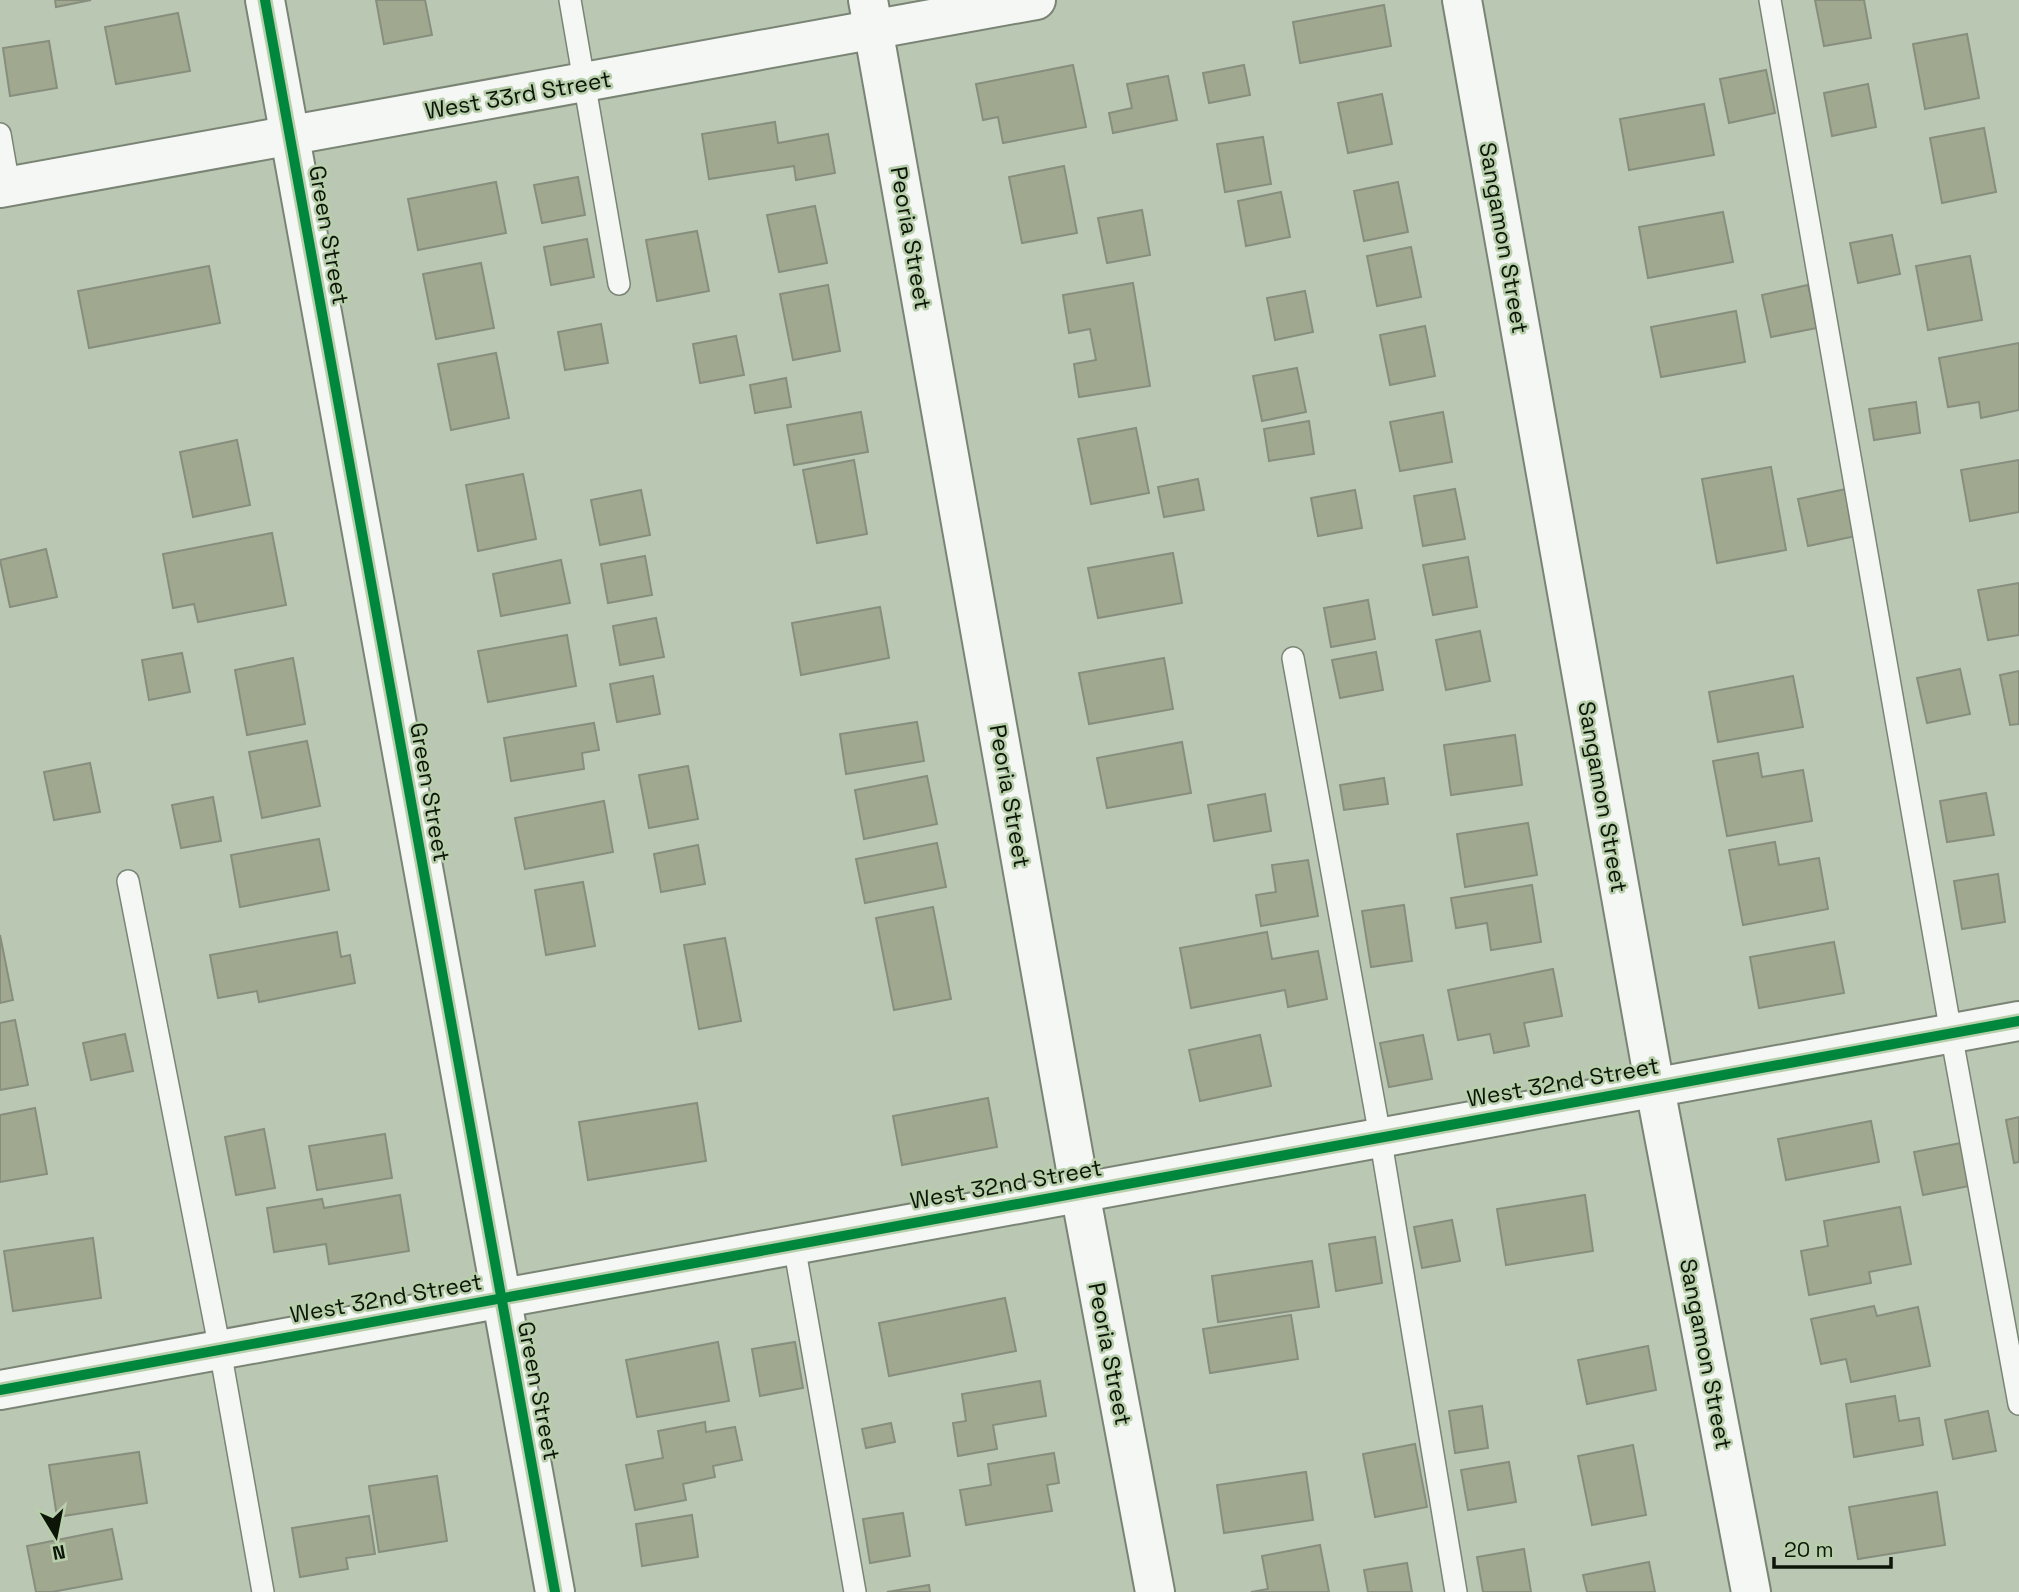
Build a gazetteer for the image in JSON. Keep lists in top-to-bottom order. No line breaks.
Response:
{"streets":{"street":["West 33rd Street","Green Street","Peoria Street","Sangamon Street","West 32nd Street"]},"crossings":[["West 33rd Street","Green Street"],["West 33rd Street","Peoria Street"],["Green Street","West 32nd Street"],["Peoria Street","West 32nd Street"],["Sangamon Street","West 32nd Street"]],"scale_bar":"20 m","north":"bottom"}
